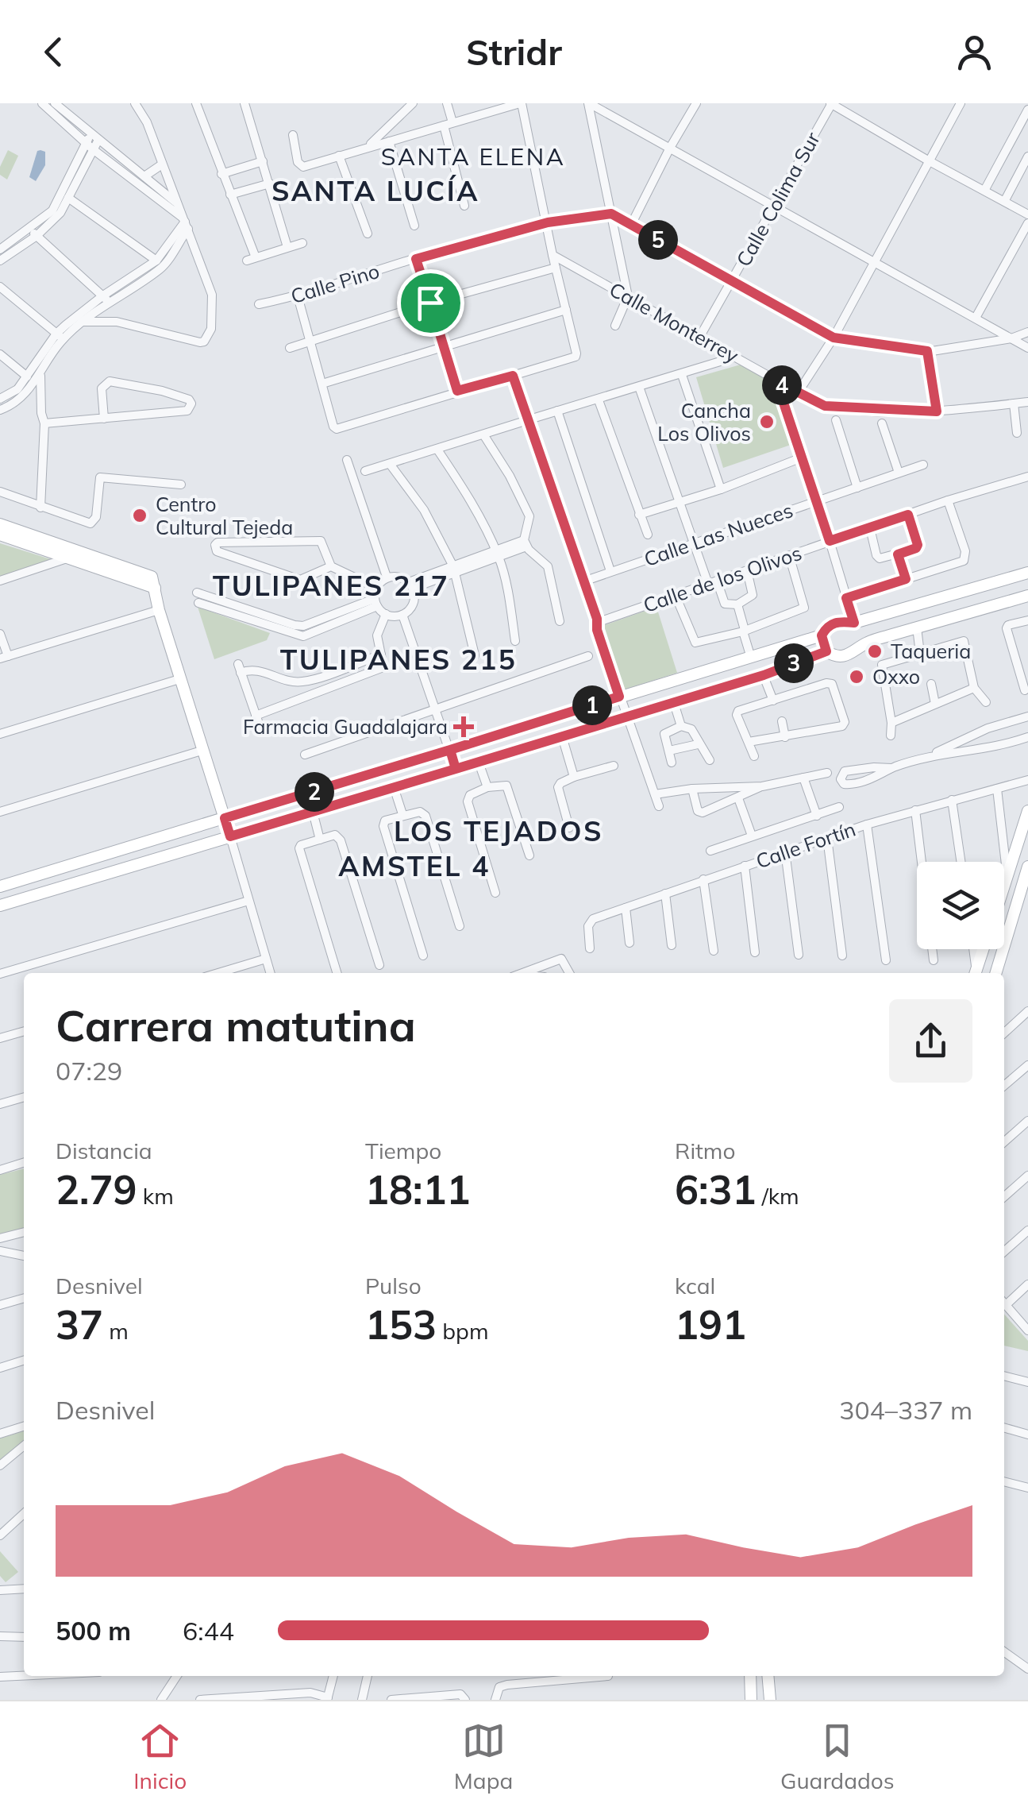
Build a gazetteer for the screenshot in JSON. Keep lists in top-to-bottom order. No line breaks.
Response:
{"streets":{"street":["Calle Colima Sur","Calle Pino","Calle Monterrey","Calle Las Nueces","Calle de los Olivos","Calle Fortín"]},"crossings":[["Calle Colima Sur","Calle Monterrey"]],"districts":["SANTA ELENA","SANTA LUCÍA","TULIPANES 217","TULIPANES 215","LOS TEJADOS","AMSTEL 4"],"places":{"other":["Cancha Los Olivos","Centro Cultural Tejeda","Taqueria","Oxxo"],"health":["Farmacia Guadalajara"]},"page":{"header":"Stridr","pins":["5","4","3","1","2"],"heading":["Carrera matutina","07:29"],"stats":[["Distancia","2.79 km"],["Tiempo","18:11"],["Ritmo","6:31 /km"],["Desnivel","37 m"],["Pulso","153 bpm"],["kcal","191"]],"chart":["Desnivel","304–337 m"],"list":[{"name":"500 m","note":"6:44"}],"tabs":["Inicio","Mapa","Guardados"]}}
